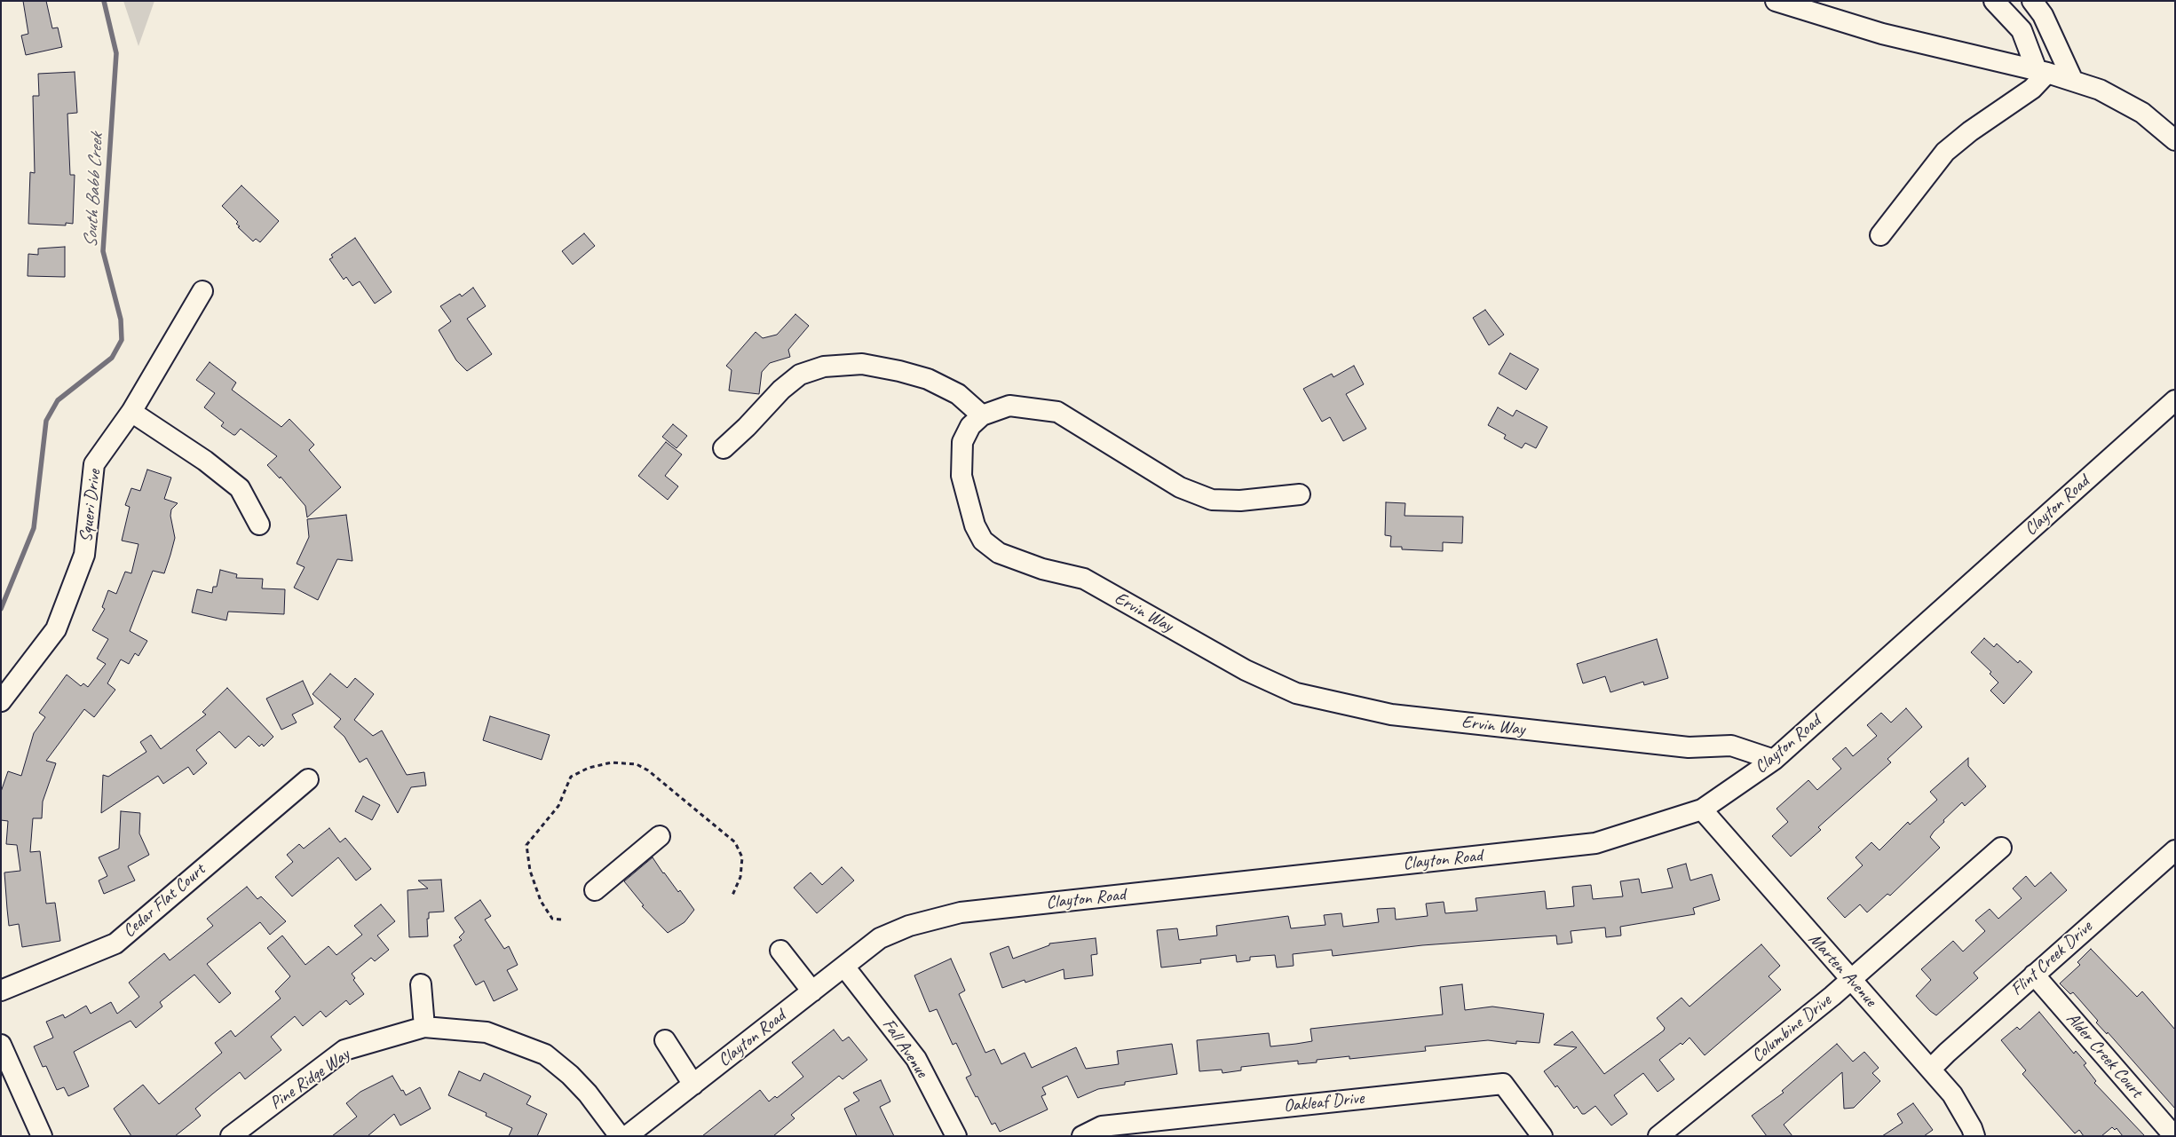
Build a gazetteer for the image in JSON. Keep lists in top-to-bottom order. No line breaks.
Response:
{"streets":{"street":["Squeri Drive","Clayton Road","Ervin Way","Cedar Flat Court","Flint Creek Drive","Marten Avenue","Columbine Drive","Fall Avenue","Alder Creek Court","Pine Ridge Way","Oakleaf Drive"]},"crossings":[["Clayton Road","Ervin Way"],["Clayton Road","Marten Avenue"],["Clayton Road","Fall Avenue"],["Flint Creek Drive","Marten Avenue"],["Flint Creek Drive","Alder Creek Court"],["Marten Avenue","Columbine Drive"]],"water":["South Babb Creek"]}
